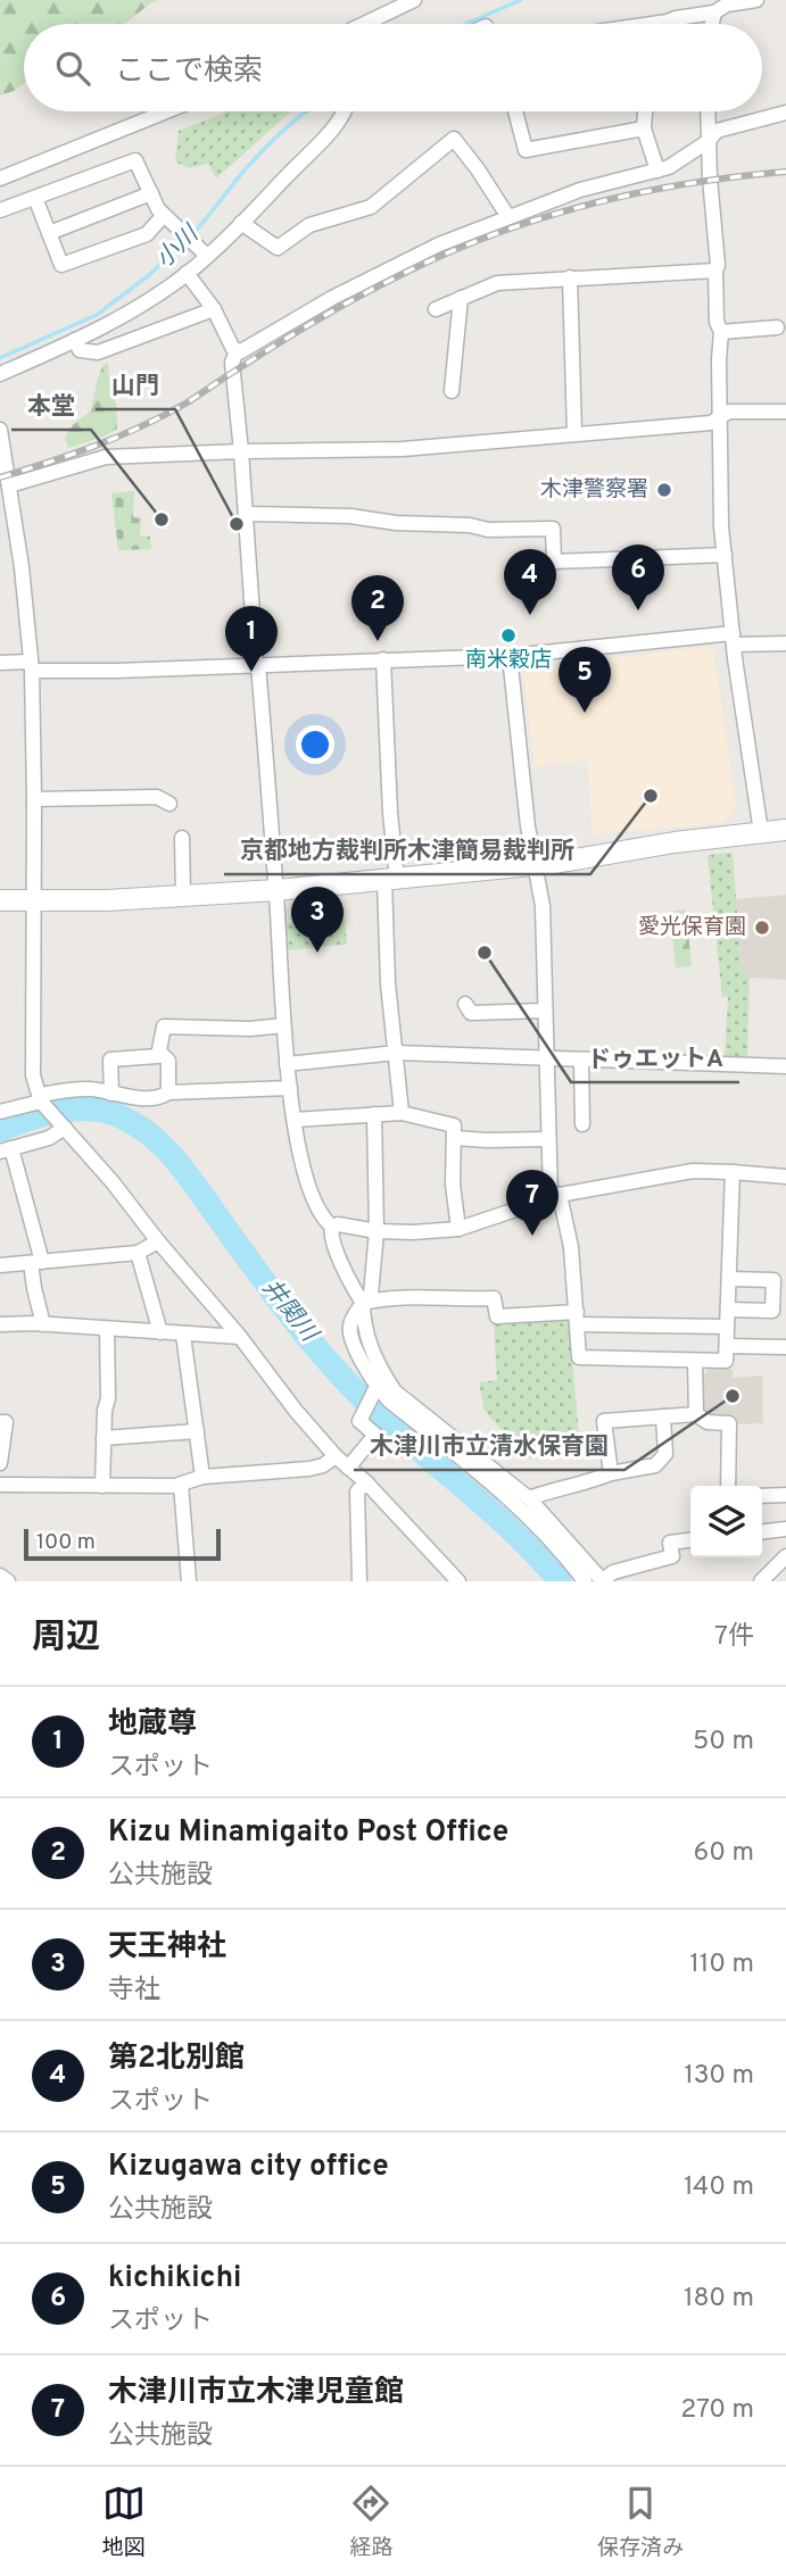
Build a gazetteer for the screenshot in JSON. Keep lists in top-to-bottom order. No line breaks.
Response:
{"water":["小川","井関川"],"places":["木津警察署","本堂","山門","南米穀店","京都地方裁判所木津簡易裁判所","愛光保育園","ドゥエットA","木津川市立清水保育園"],"scale_bar":"100 m","page":{"search":"ここで検索","pins":["6","4","2","1","5","3","7"],"scale":"100 m","heading":["周辺","7件"],"list":[{"mark":"1","name":"地蔵尊","note":"スポット","value":"50 m"},{"mark":"2","name":"Kizu Minamigaito Post Office","note":"公共施設","value":"60 m"},{"mark":"3","name":"天王神社","note":"寺社","value":"110 m"},{"mark":"4","name":"第2北別館","note":"スポット","value":"130 m"},{"mark":"5","name":"Kizugawa city office","note":"公共施設","value":"140 m"},{"mark":"6","name":"kichikichi","note":"スポット","value":"180 m"},{"mark":"7","name":"木津川市立木津児童館","note":"公共施設","value":"270 m"}],"nav":["地図","経路","保存済み"]}}
